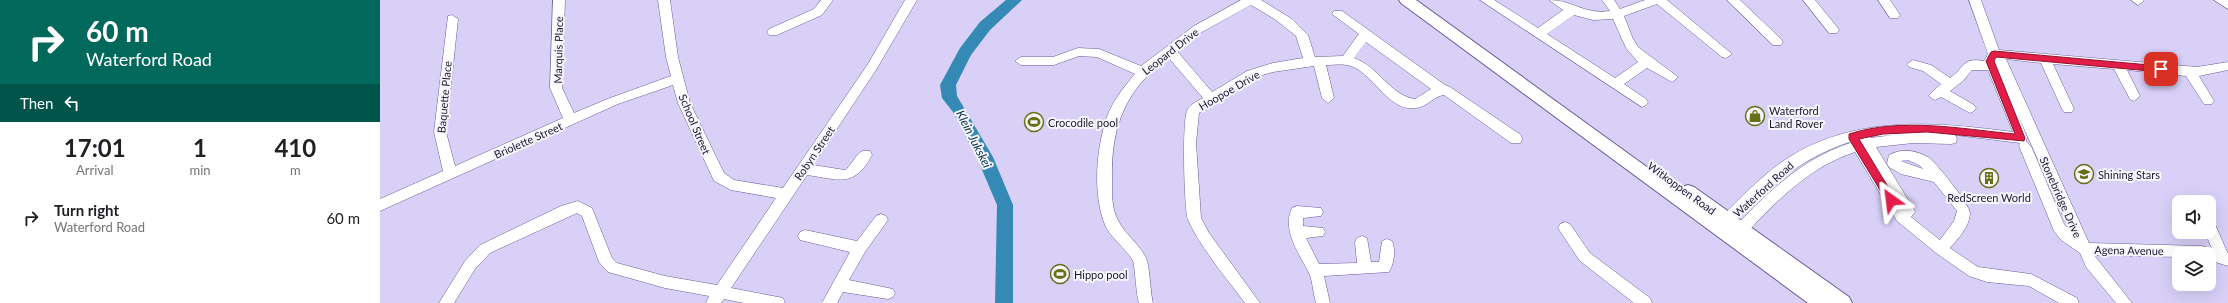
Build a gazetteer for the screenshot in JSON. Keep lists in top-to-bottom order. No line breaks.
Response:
{"streets":{"main road":["Witkoppen Road"],"street":["Marquis Place","Leopard Drive","Hoopoe Drive","Baquette Place","School Street","Briolette Street","Robyn Street","Waterford Road","Stonebridge Drive","Agena Avenue"]},"crossings":[["Marquis Place","Briolette Street"],["Baquette Place","Briolette Street"],["School Street","Briolette Street"],["School Street","Robyn Street"],["Witkoppen Road","Waterford Road"],["Waterford Road","Stonebridge Drive"],["Stonebridge Drive","Agena Avenue"]],"water":["Klein Jukskei"],"places":{"shop":["Waterford Land Rover"],"sports":["Crocodile pool","Hippo pool"],"school or university":["Shining Stars"],"building":["RedScreen World"]},"page":{"turn":["60 m","Waterford Road"],"then":"Then","eta":["17:01","Arrival","1","min","410","m"],"list":[{"name":"Turn right","note":"Waterford Road","value":"60 m"}]}}
